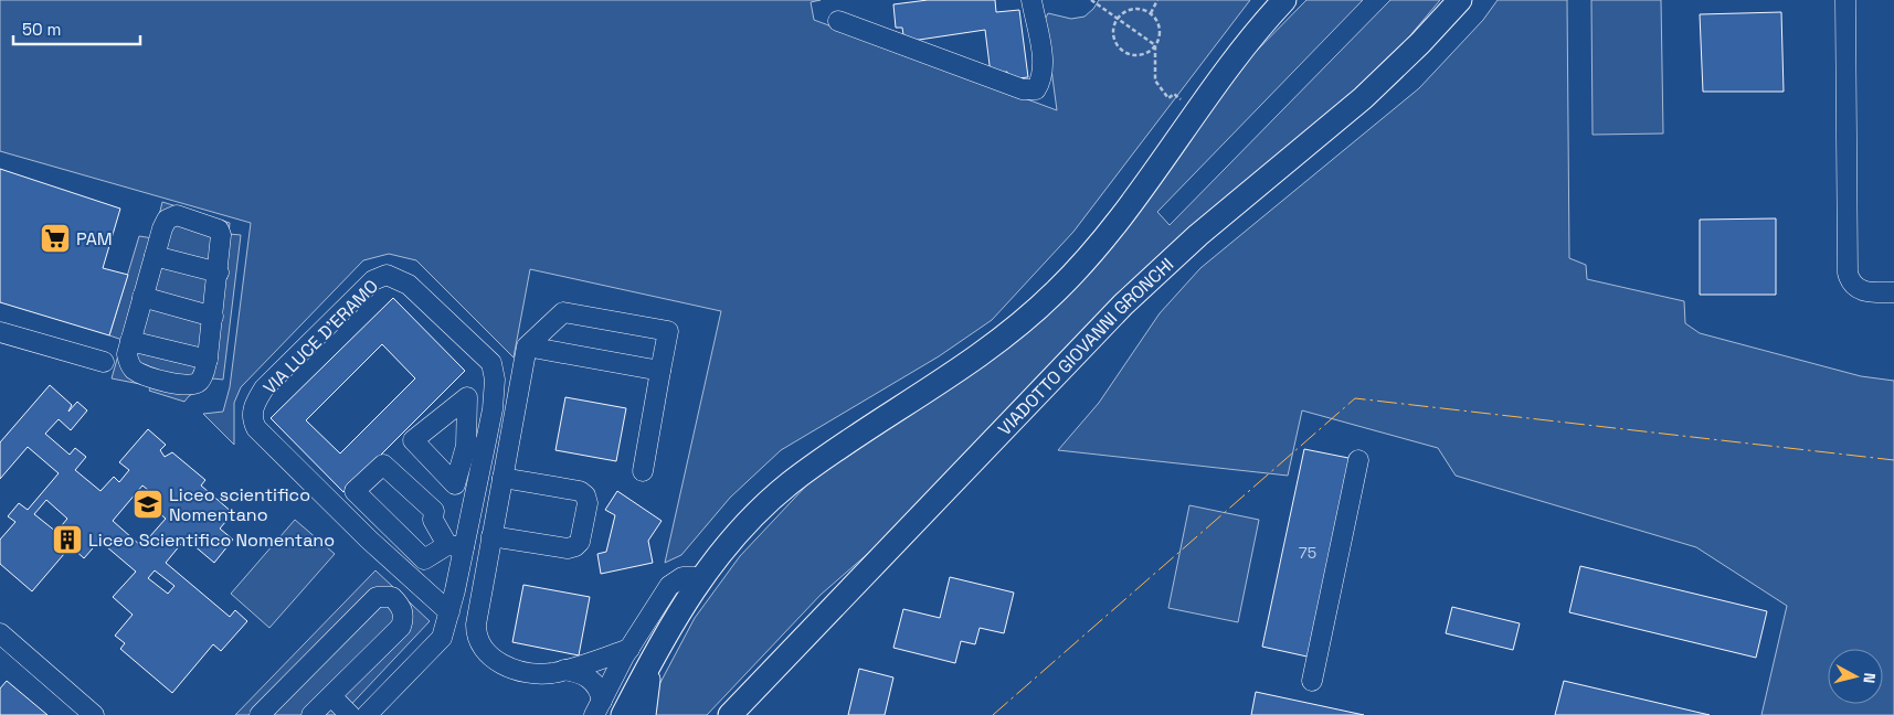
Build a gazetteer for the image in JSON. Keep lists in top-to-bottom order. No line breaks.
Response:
{"streets":{"main road":["VIADOTTO GIOVANNI GRONCHI"],"street":["VIA LUCE D'ERAMO"]},"places":{"supermarket":["PAM"],"school or university":["Liceo scientifico Nomentano"],"building":["Liceo Scientifico Nomentano"]},"house_numbers":["75"],"scale_bar":"50 m","north":"right"}
